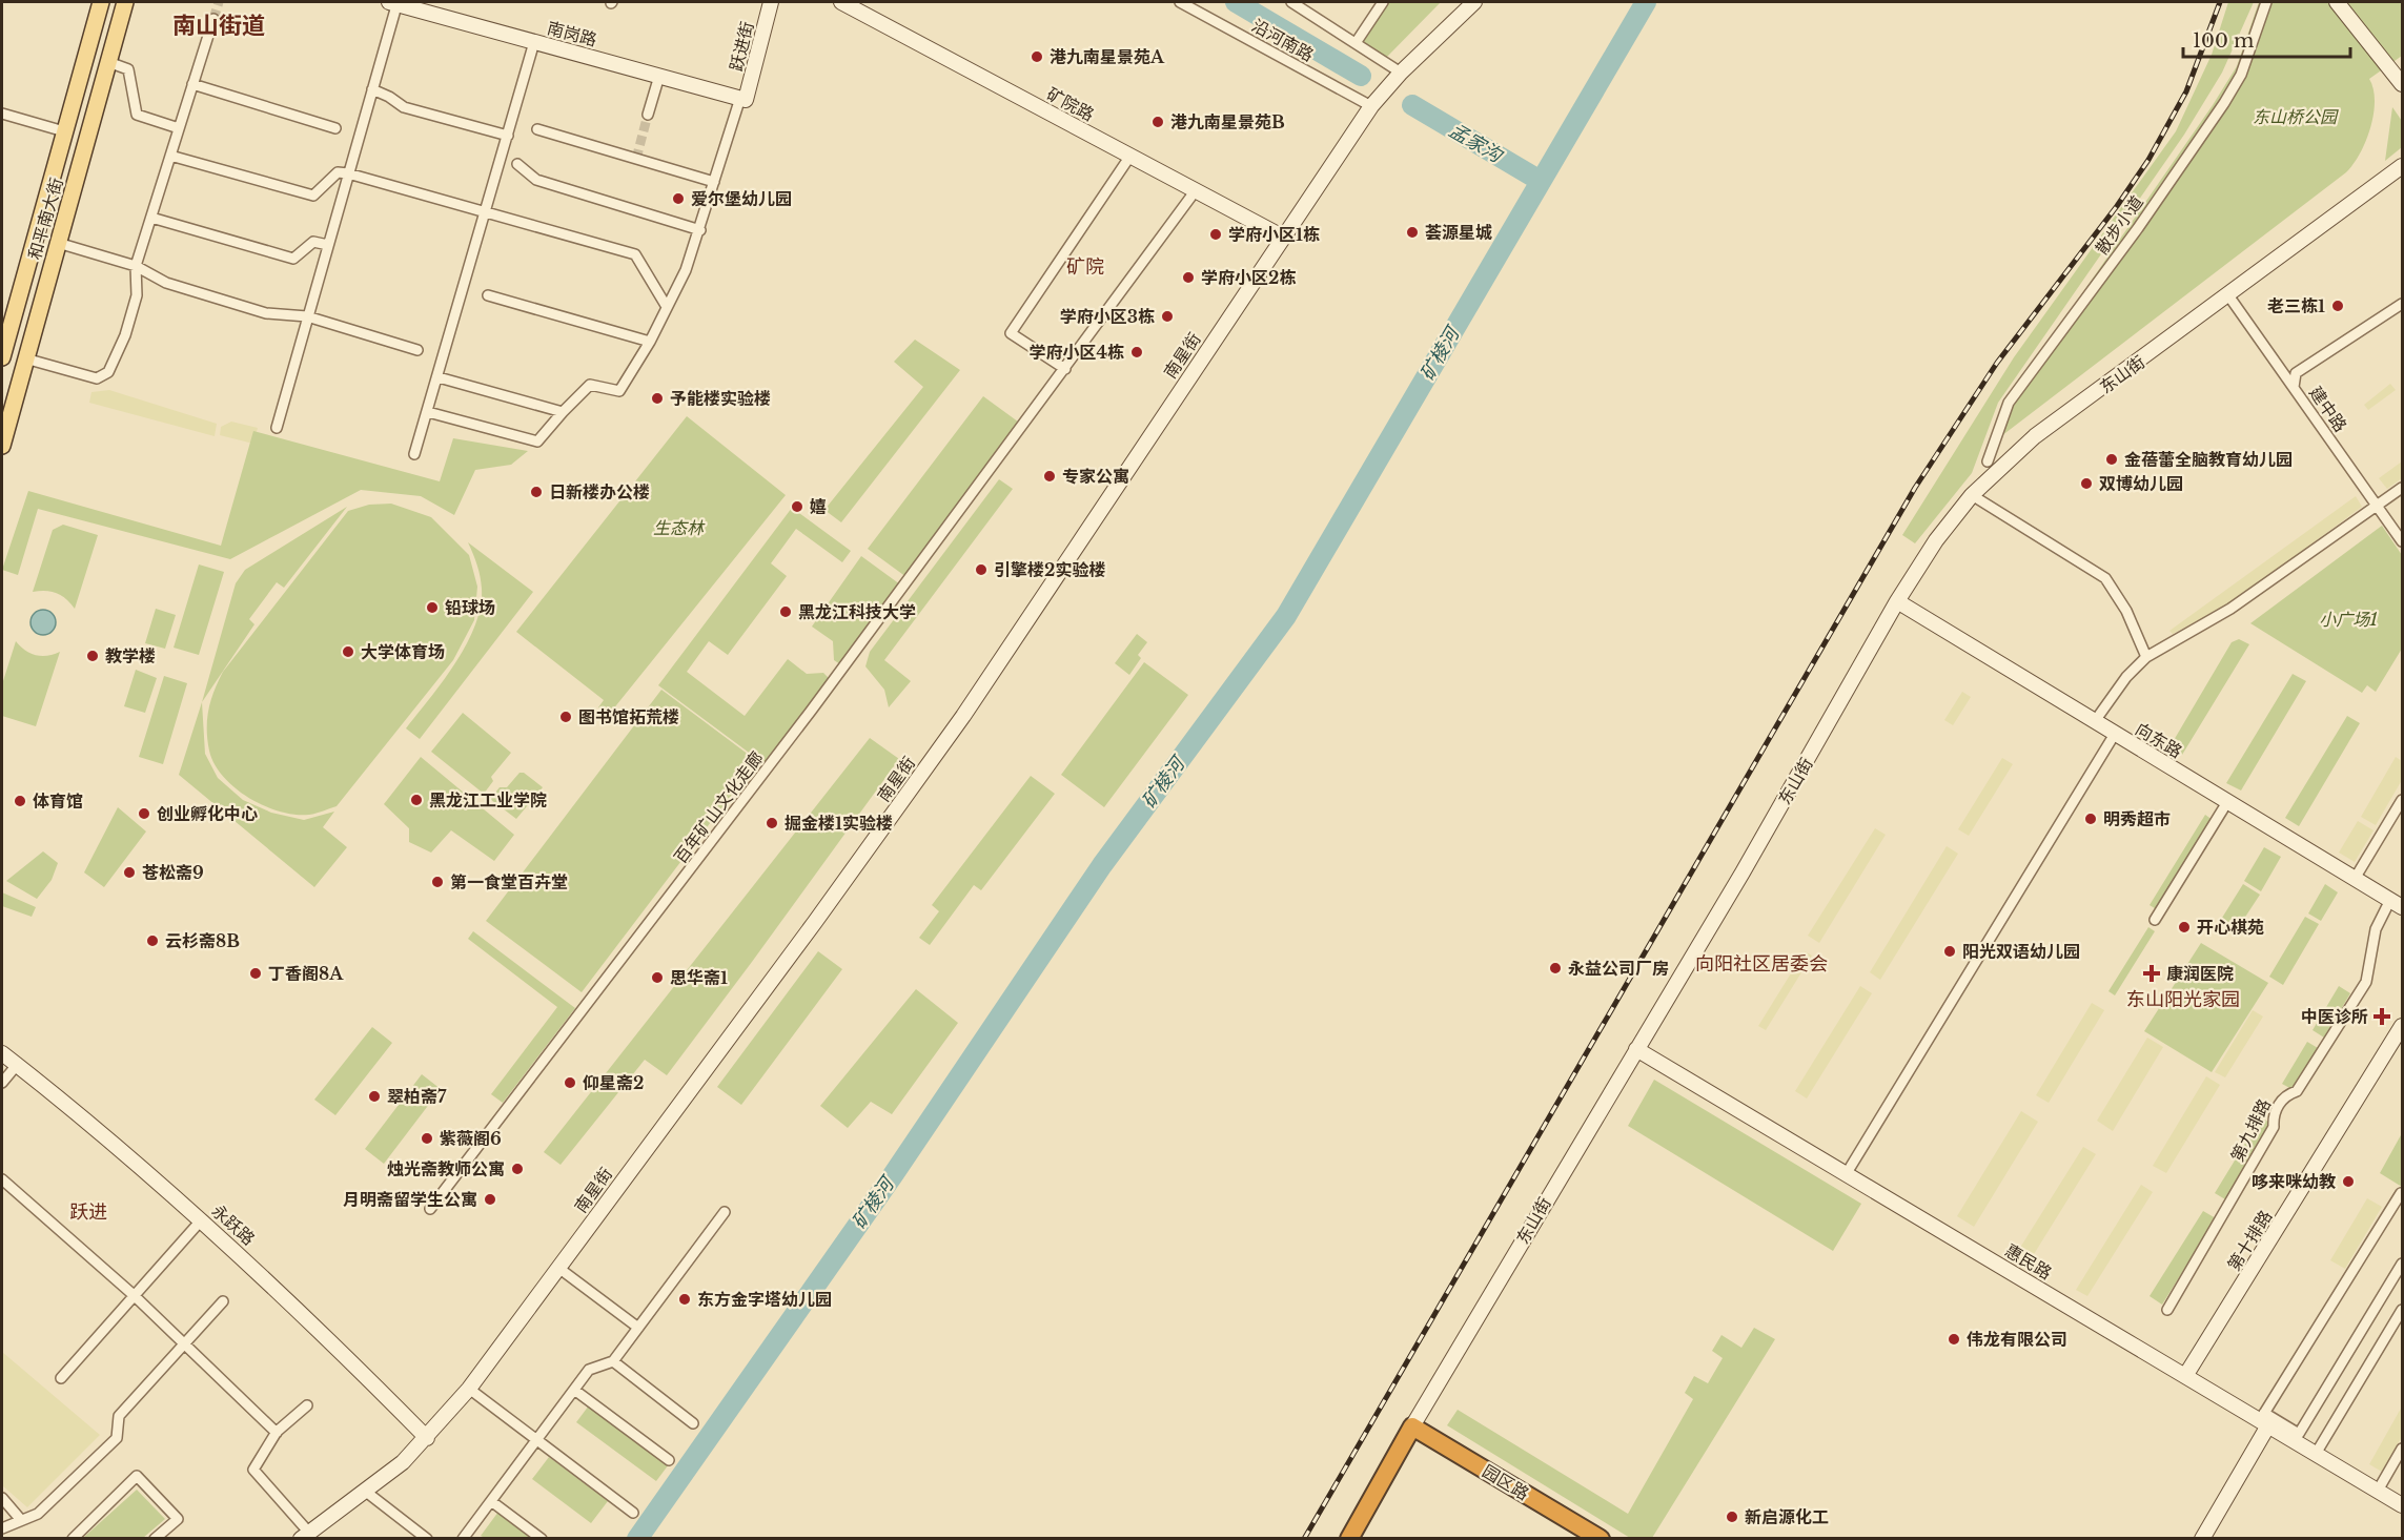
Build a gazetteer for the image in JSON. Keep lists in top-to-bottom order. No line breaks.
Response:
{"streets":{"highway":["东山街","园区路"],"main road":["和平南大街"],"street":["南岗路","沿河南路","跃进街","矿院路","散步小道","南星街","建中路","向东路","百年矿山文化走廊","第九排路","永跃路","第十排路","惠民路"]},"crossings":[["南岗路","跃进街"],["沿河南路","南星街"],["矿院路","南星街"],["矿院路","百年矿山文化走廊"],["南星街","永跃路"],["东山街","建中路"],["东山街","向东路"],["东山街","惠民路"],["东山街","园区路"],["向东路","第九排路"],["第十排路","惠民路"]],"districts":["南山街道","矿院","向阳社区居委会","东山阳光家园","跃进"],"water":["孟家沟","矿棱河"],"parks":["东山桥公园","生态林","小广场1"],"places":{"other":["港九南星景苑A","港九南星景苑B","爱尔堡幼儿园","荟源星城","学府小区1栋","学府小区2栋","老三栋1","学府小区3栋","学府小区4栋","予能楼实验楼","金蓓蕾全脑教育幼儿园","专家公寓","双博幼儿园","日新楼办公楼","嬉","引擎楼2实验楼","铅球场","黑龙江科技大学","大学体育场","教学楼","图书馆拓荒楼","黑龙江工业学院","体育馆","创业孵化中心","明秀超市","掘金楼1实验楼","苍松斋9","第一食堂百卉堂","开心棋苑","云杉斋8B","阳光双语幼儿园","永益公司厂房","丁香阁8A","思华斋1","仰星斋2","翠柏斋7","紫薇阁6","烛光斋教师公寓","哆来咪幼教","月明斋留学生公寓","东方金字塔幼儿园","伟龙有限公司","新启源化工"],"health":["康润医院","中医诊所"]},"scale_bar":"100 m"}
